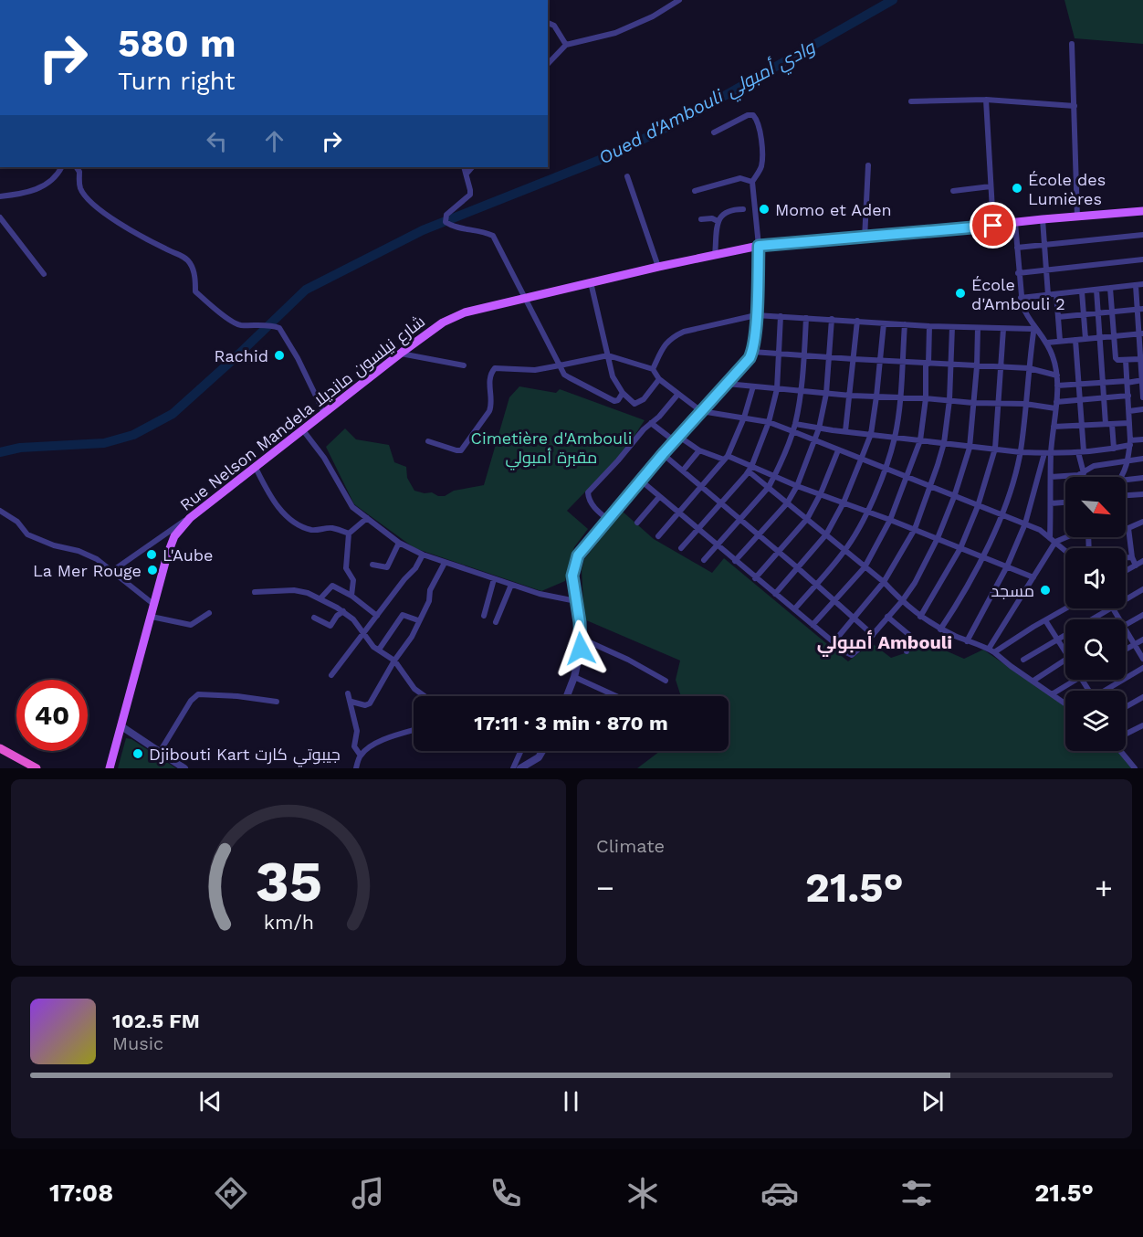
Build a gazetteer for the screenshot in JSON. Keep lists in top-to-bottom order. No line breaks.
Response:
{"streets":{"main road":["Rue Nelson Mandela شارع نيلسون مانديلا"]},"districts":["أمبولي Ambouli"],"water":["Oued d'Ambouli وادي أمبولي"],"parks":["Cimetière d'Ambouli مقبرة أمبولي"],"places":["École des Lumières","Momo et Aden","École d'Ambouli 2","Rachid","L'Aube","La Mer Rouge","مسجد","Djibouti Kart جيبوتي كارت"],"north":"bottom right","page":{"turn":["580 m","Turn right"],"limit":"40","trip":"17:11 · 3 min · 870 m","tile":"Climate","heat":["−","21.5°","+"],"song":["102.5 FM","Music"],"tabs":["17:08","21.5°"],"gauge":["35","km/h"]}}
